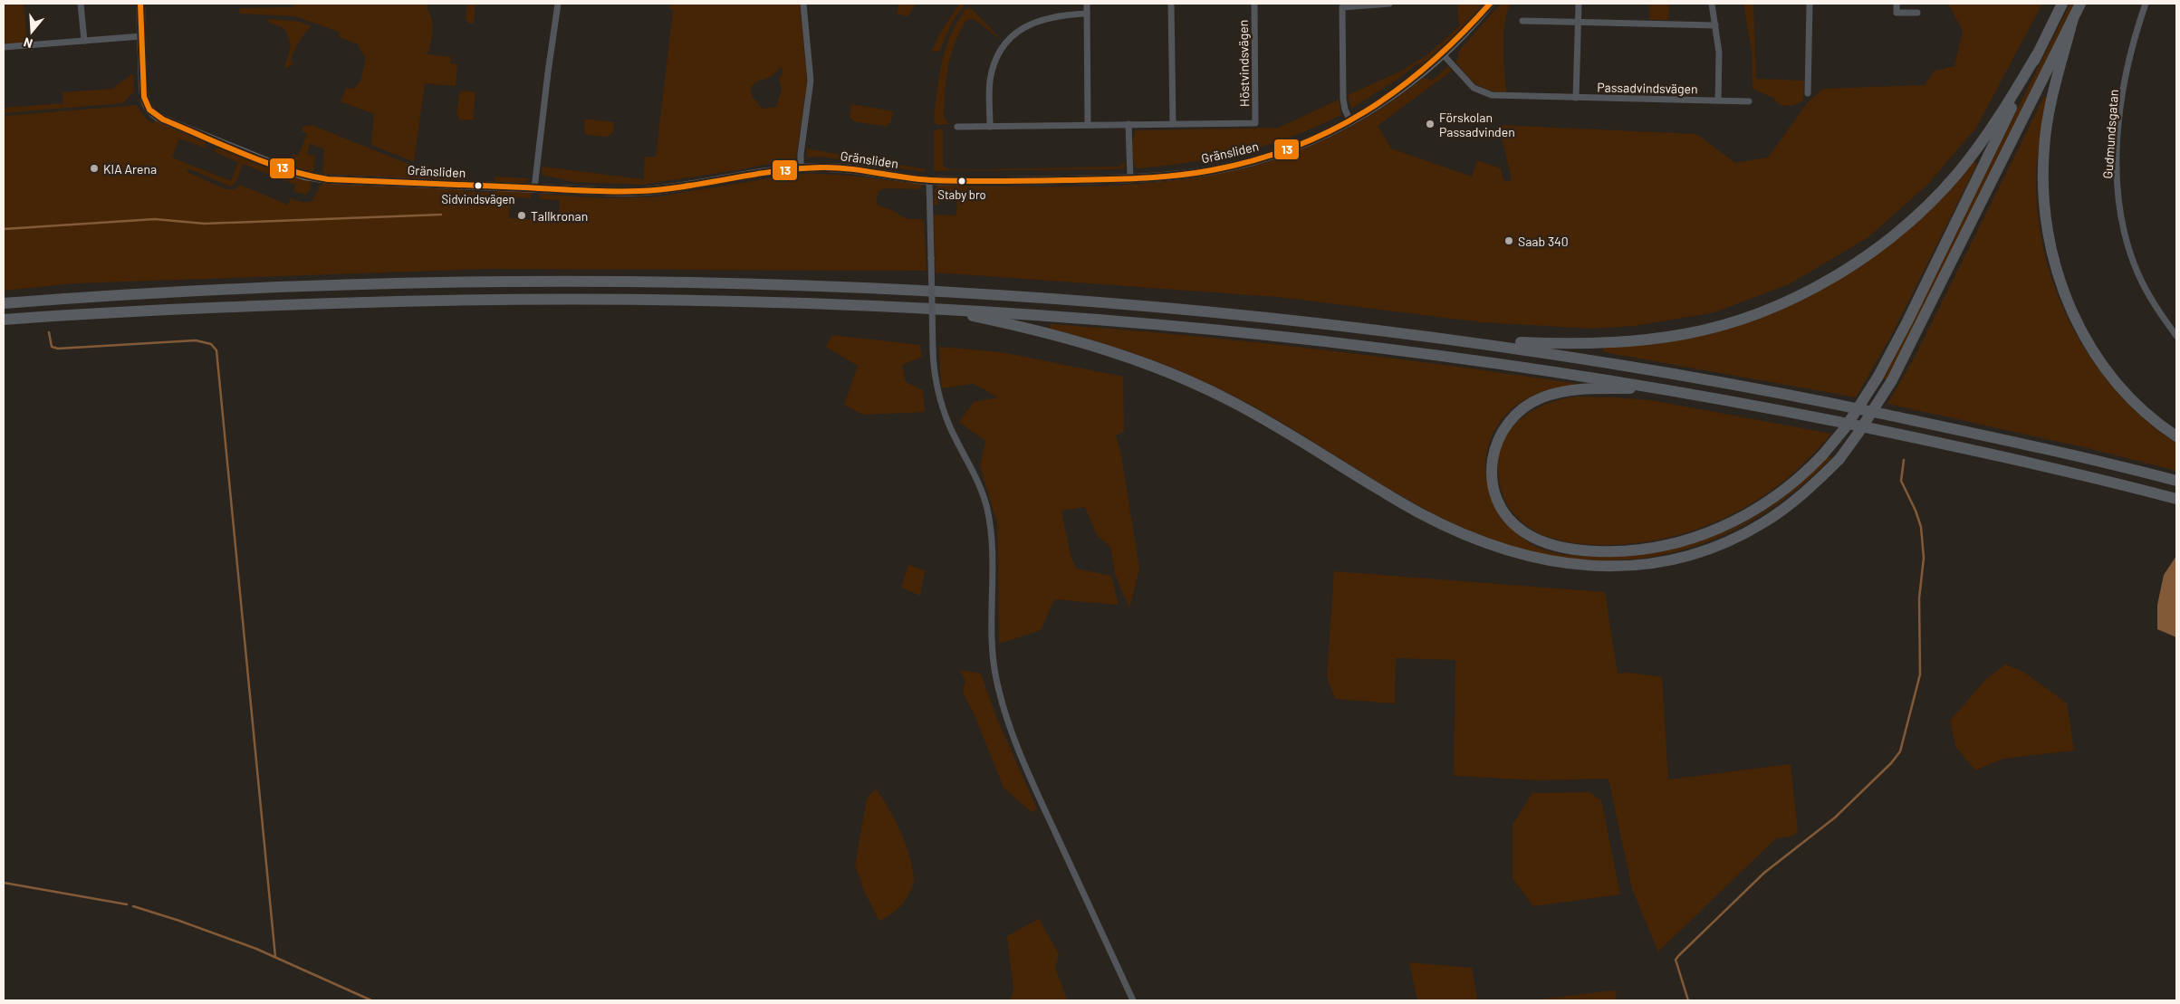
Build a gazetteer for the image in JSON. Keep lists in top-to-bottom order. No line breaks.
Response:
{"streets":{"street":["Höstvindsvägen","Passadvindsvägen","Gudmundsgatan","Gränsliden"]},"crossings":[["Passadvindsvägen","Gränsliden"]],"places":["Förskolan Passadvinden","KIA Arena","Staby bro","Sidvindsvägen","Tallkronan","Saab 340"],"lines":["transit line 13"],"north":"bottom"}
